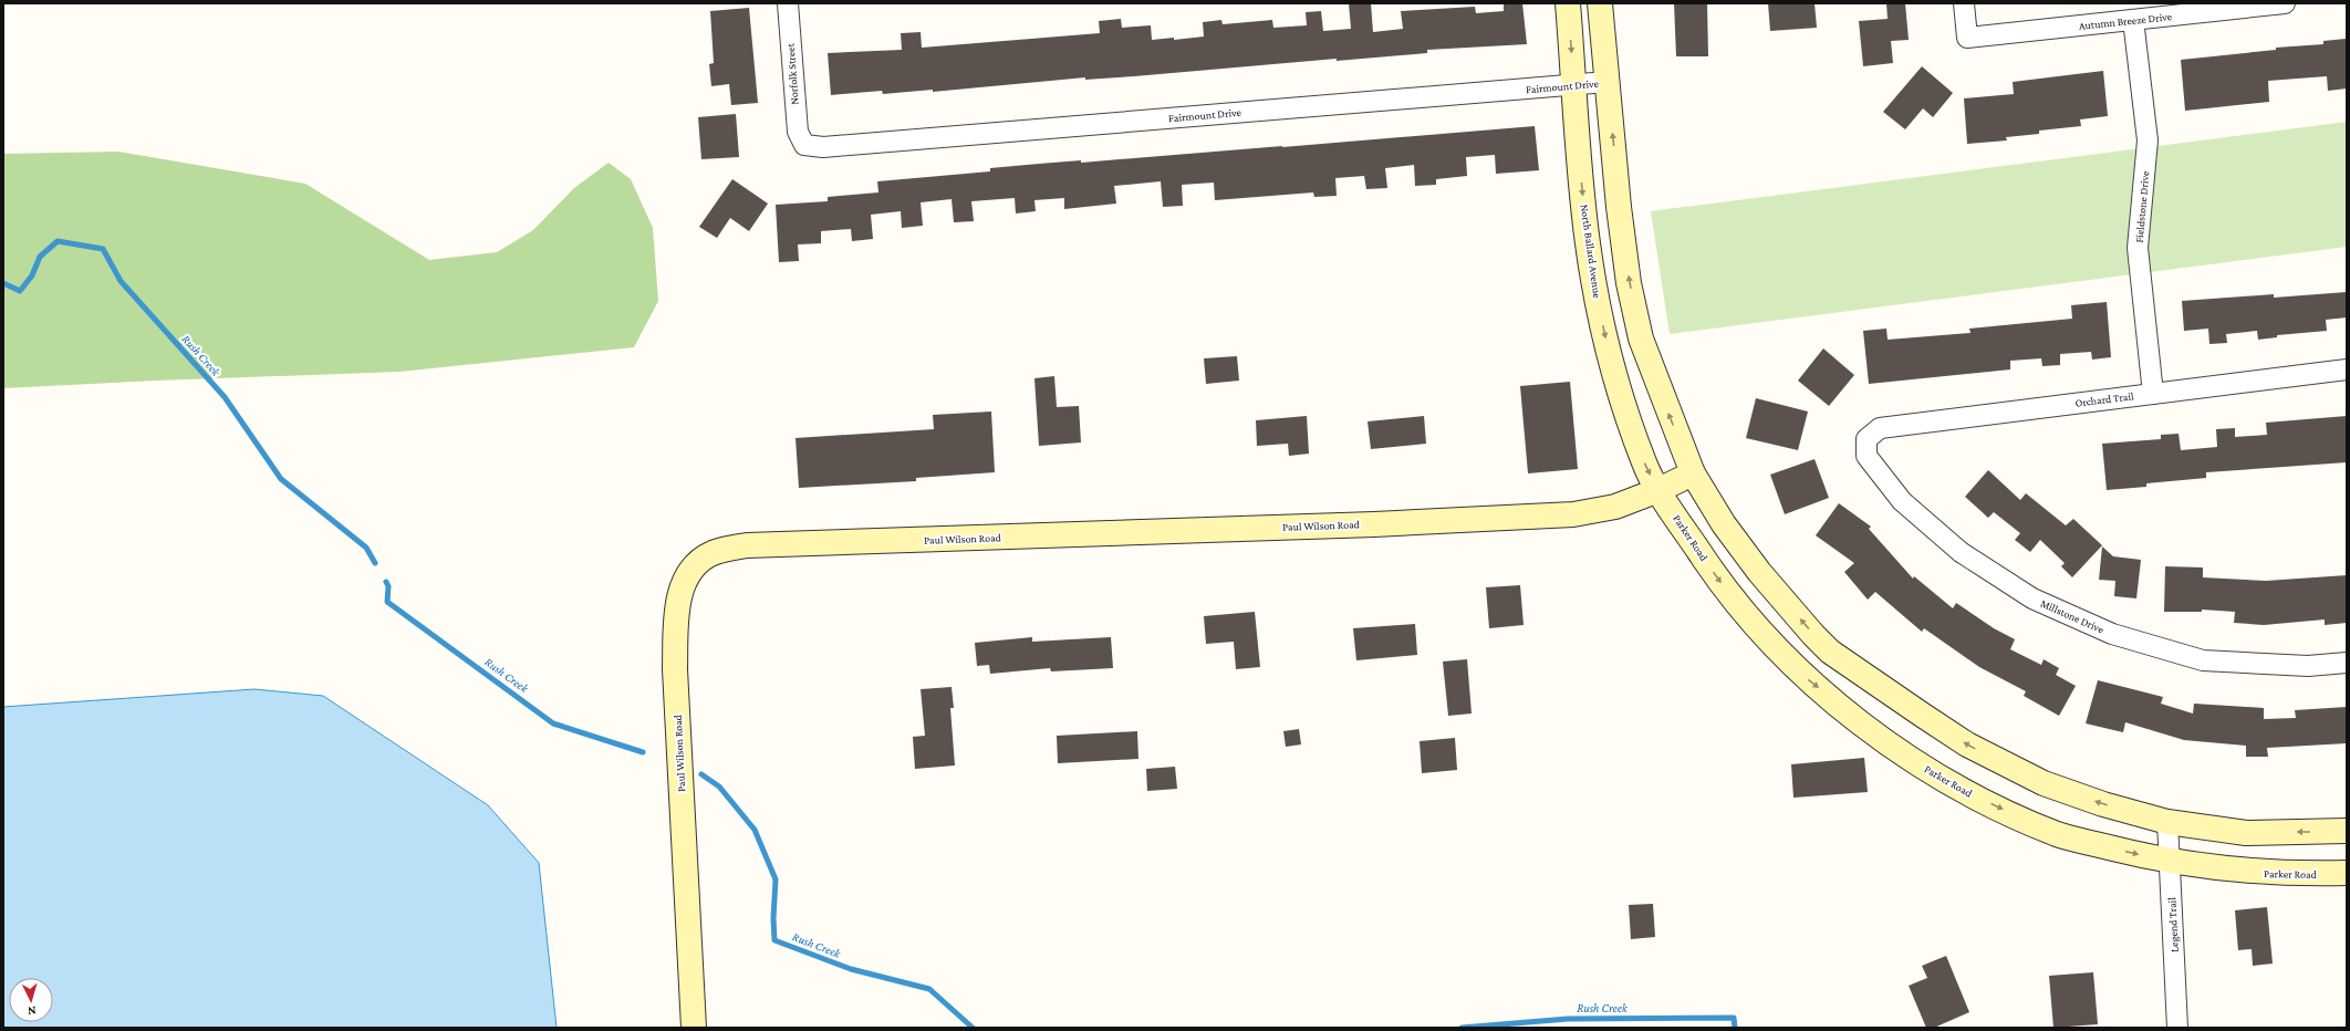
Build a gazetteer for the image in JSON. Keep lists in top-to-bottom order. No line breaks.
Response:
{"streets":{"main road":["North Ballard Avenue","Paul Wilson Road","Parker Road"],"street":["Autumn Breeze Drive","Norfolk Street","Fairmount Drive","Fieldstone Drive","Orchard Trail","Millstone Drive","Legend Trail"]},"crossings":[["Autumn Breeze Drive","Fieldstone Drive"],["Norfolk Street","Fairmount Drive"],["Fairmount Drive","North Ballard Avenue"],["Fieldstone Drive","Orchard Trail"],["North Ballard Avenue","Paul Wilson Road"],["North Ballard Avenue","Parker Road"],["Orchard Trail","Millstone Drive"],["Paul Wilson Road","Parker Road"],["Parker Road","Legend Trail"]],"water":["Rush Creek"],"north":"bottom"}
